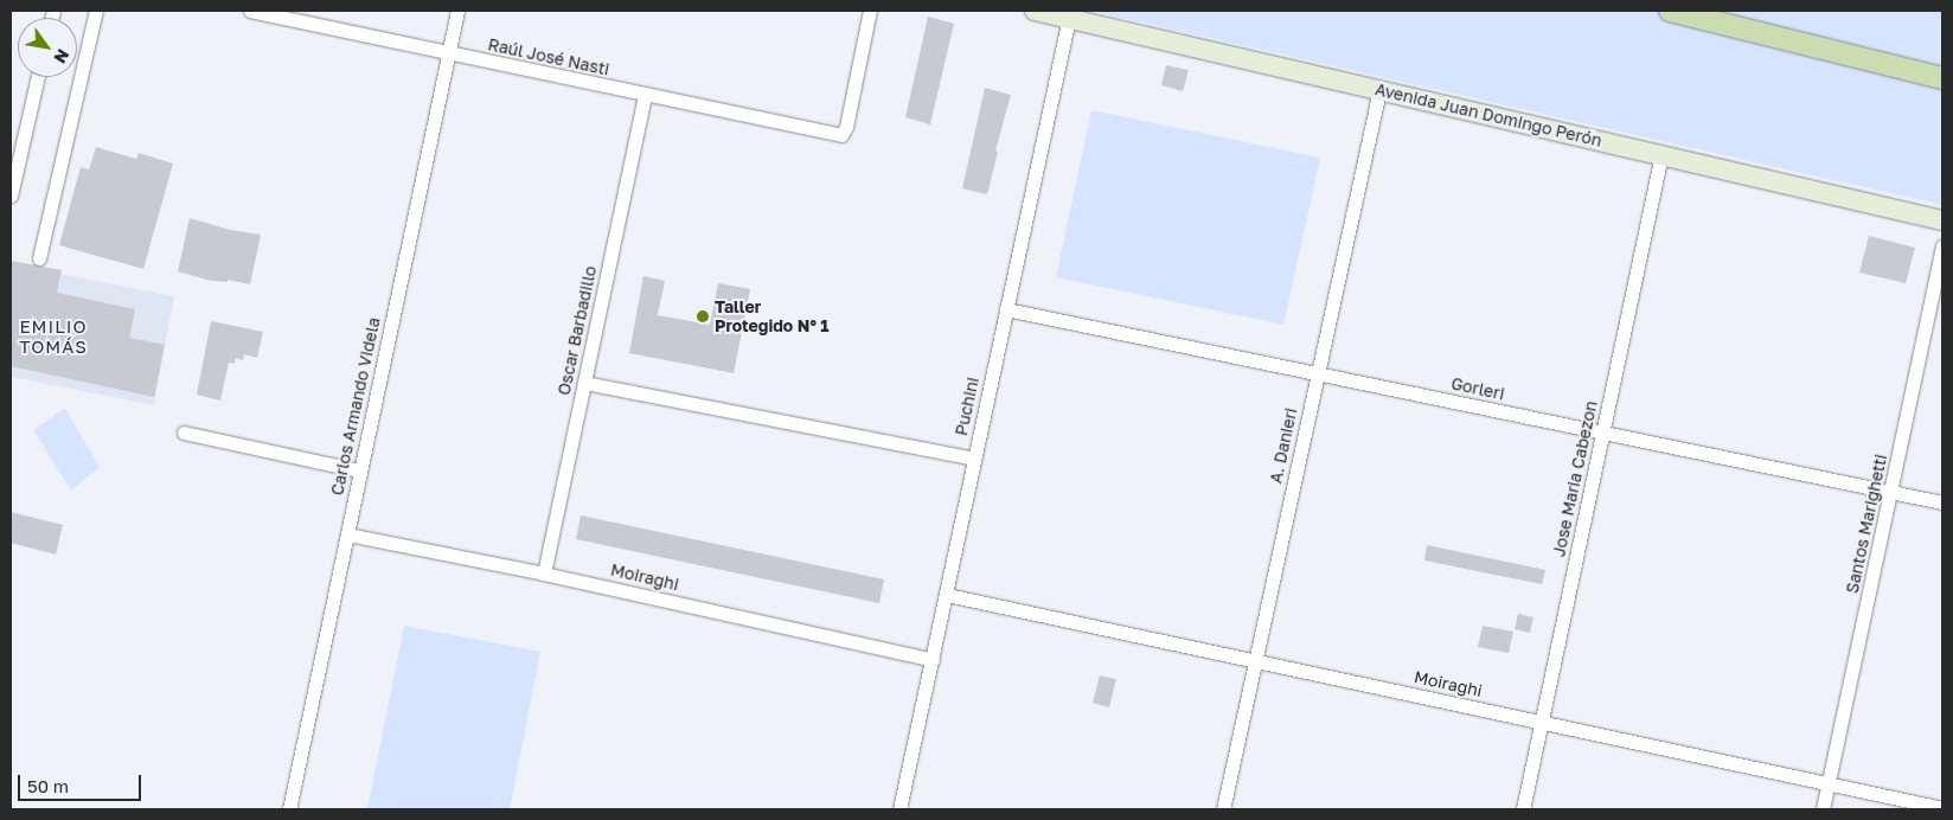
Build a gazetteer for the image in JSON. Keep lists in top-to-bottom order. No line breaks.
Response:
{"streets":{"main road":["Avenida Juan Domingo Perón"],"street":["Raúl José Nasti","Oscar Barbadillo","Gorleri","Carlos Armando Videla","Puchini","A. Danieri","Jose Maria Cabezon","Santos Marighetti","Moiraghi"]},"crossings":[["Raúl José Nasti","Oscar Barbadillo"],["Raúl José Nasti","Carlos Armando Videla"],["Avenida Juan Domingo Perón","Puchini"],["Avenida Juan Domingo Perón","A. Danieri"],["Avenida Juan Domingo Perón","Jose Maria Cabezon"],["Oscar Barbadillo","Moiraghi"],["Gorleri","Puchini"],["Gorleri","A. Danieri"],["Gorleri","Jose Maria Cabezon"],["Gorleri","Santos Marighetti"],["Carlos Armando Videla","Moiraghi"],["Puchini","Moiraghi"],["A. Danieri","Moiraghi"],["Jose Maria Cabezon","Moiraghi"],["Santos Marighetti","Moiraghi"]],"districts":["EMILIO TOMÁS"],"places":["Taller Protegido N° 1"],"scale_bar":"50 m","north":"bottom right"}
